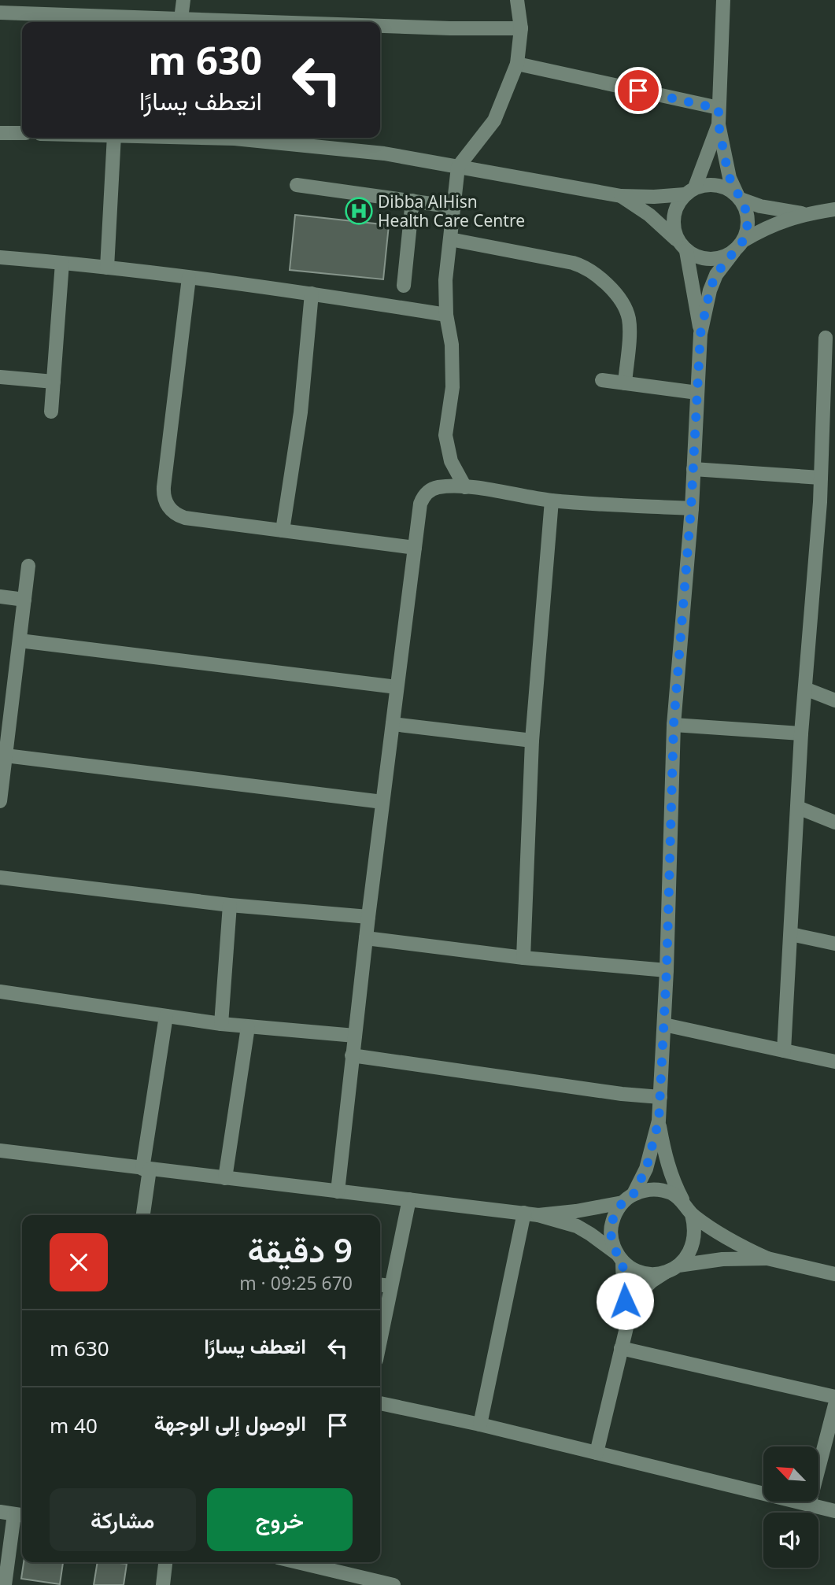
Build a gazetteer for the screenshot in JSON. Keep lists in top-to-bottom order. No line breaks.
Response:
{"places":{"hospital":["Dibba AlHisn Health Care Centre"]},"north":"top left","page":{"turn":["630 m","انعطف يسارًا"],"heading":["9 دقيقة","670 m · 09:25"],"list":[{"name":"انعطف يسارًا","value":"630 m"},{"name":"الوصول إلى الوجهة","value":"40 m"}],"buttons":["خروج","مشاركة"]}}
